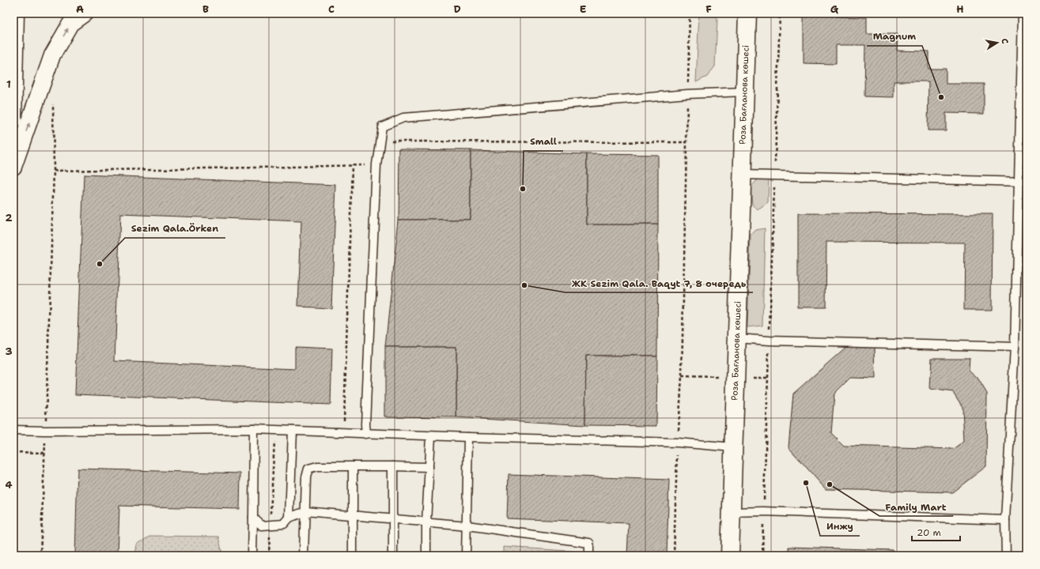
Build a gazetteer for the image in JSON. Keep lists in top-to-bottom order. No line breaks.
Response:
{"streets":{"street":["Роза Бағланова көшесі"]},"places":["Magnum","Small","Sezim Qala.Örken","ЖК Sezim Qala. Baqyt 7, 8 очередь","Инжу","Family Mart"],"scale_bar":"20 m","north":"right","grid":{"columns":["A","B","C","D","E","F","G","H"],"rows":["1","2","3","4"]}}
